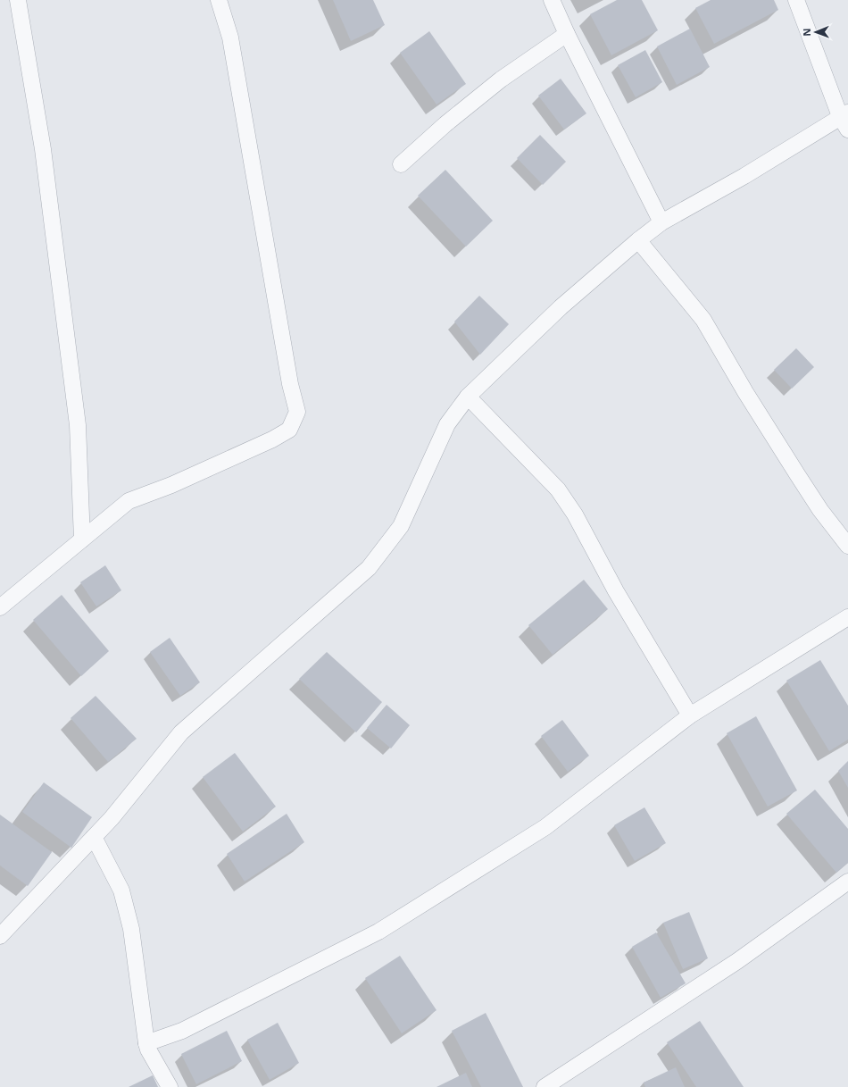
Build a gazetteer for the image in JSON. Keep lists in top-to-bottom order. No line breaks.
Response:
{"north":"left"}
